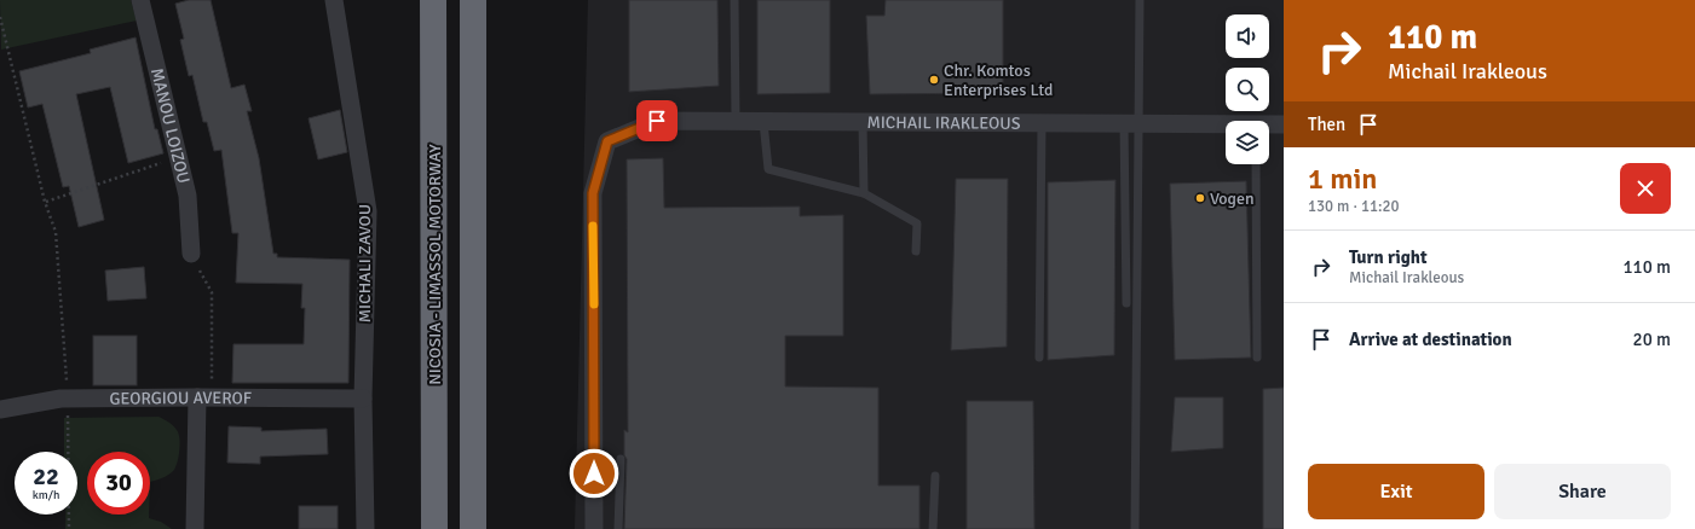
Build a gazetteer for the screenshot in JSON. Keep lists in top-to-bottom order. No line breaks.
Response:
{"streets":{"highway":["NICOSIA - LIMASSOL MOTORWAY"],"street":["MICHAIL IRAKLEOUS","MANOU LOIZOU","MICHALI ZAVOU","GEORGIOU AVEROF"]},"crossings":[["MICHALI ZAVOU","GEORGIOU AVEROF"]],"places":["Chr. Komtos Enterprises Ltd","Vogen"],"page":{"turn":["110 m","Michail Irakleous"],"then":"Then","heading":["1 min","130 m · 11:20"],"list":[{"name":"Turn right","note":"Michail Irakleous","value":"110 m"},{"name":"Arrive at destination","value":"20 m"}],"speed":"22 km/h","limit":"30","buttons":["Exit","Share"]}}
